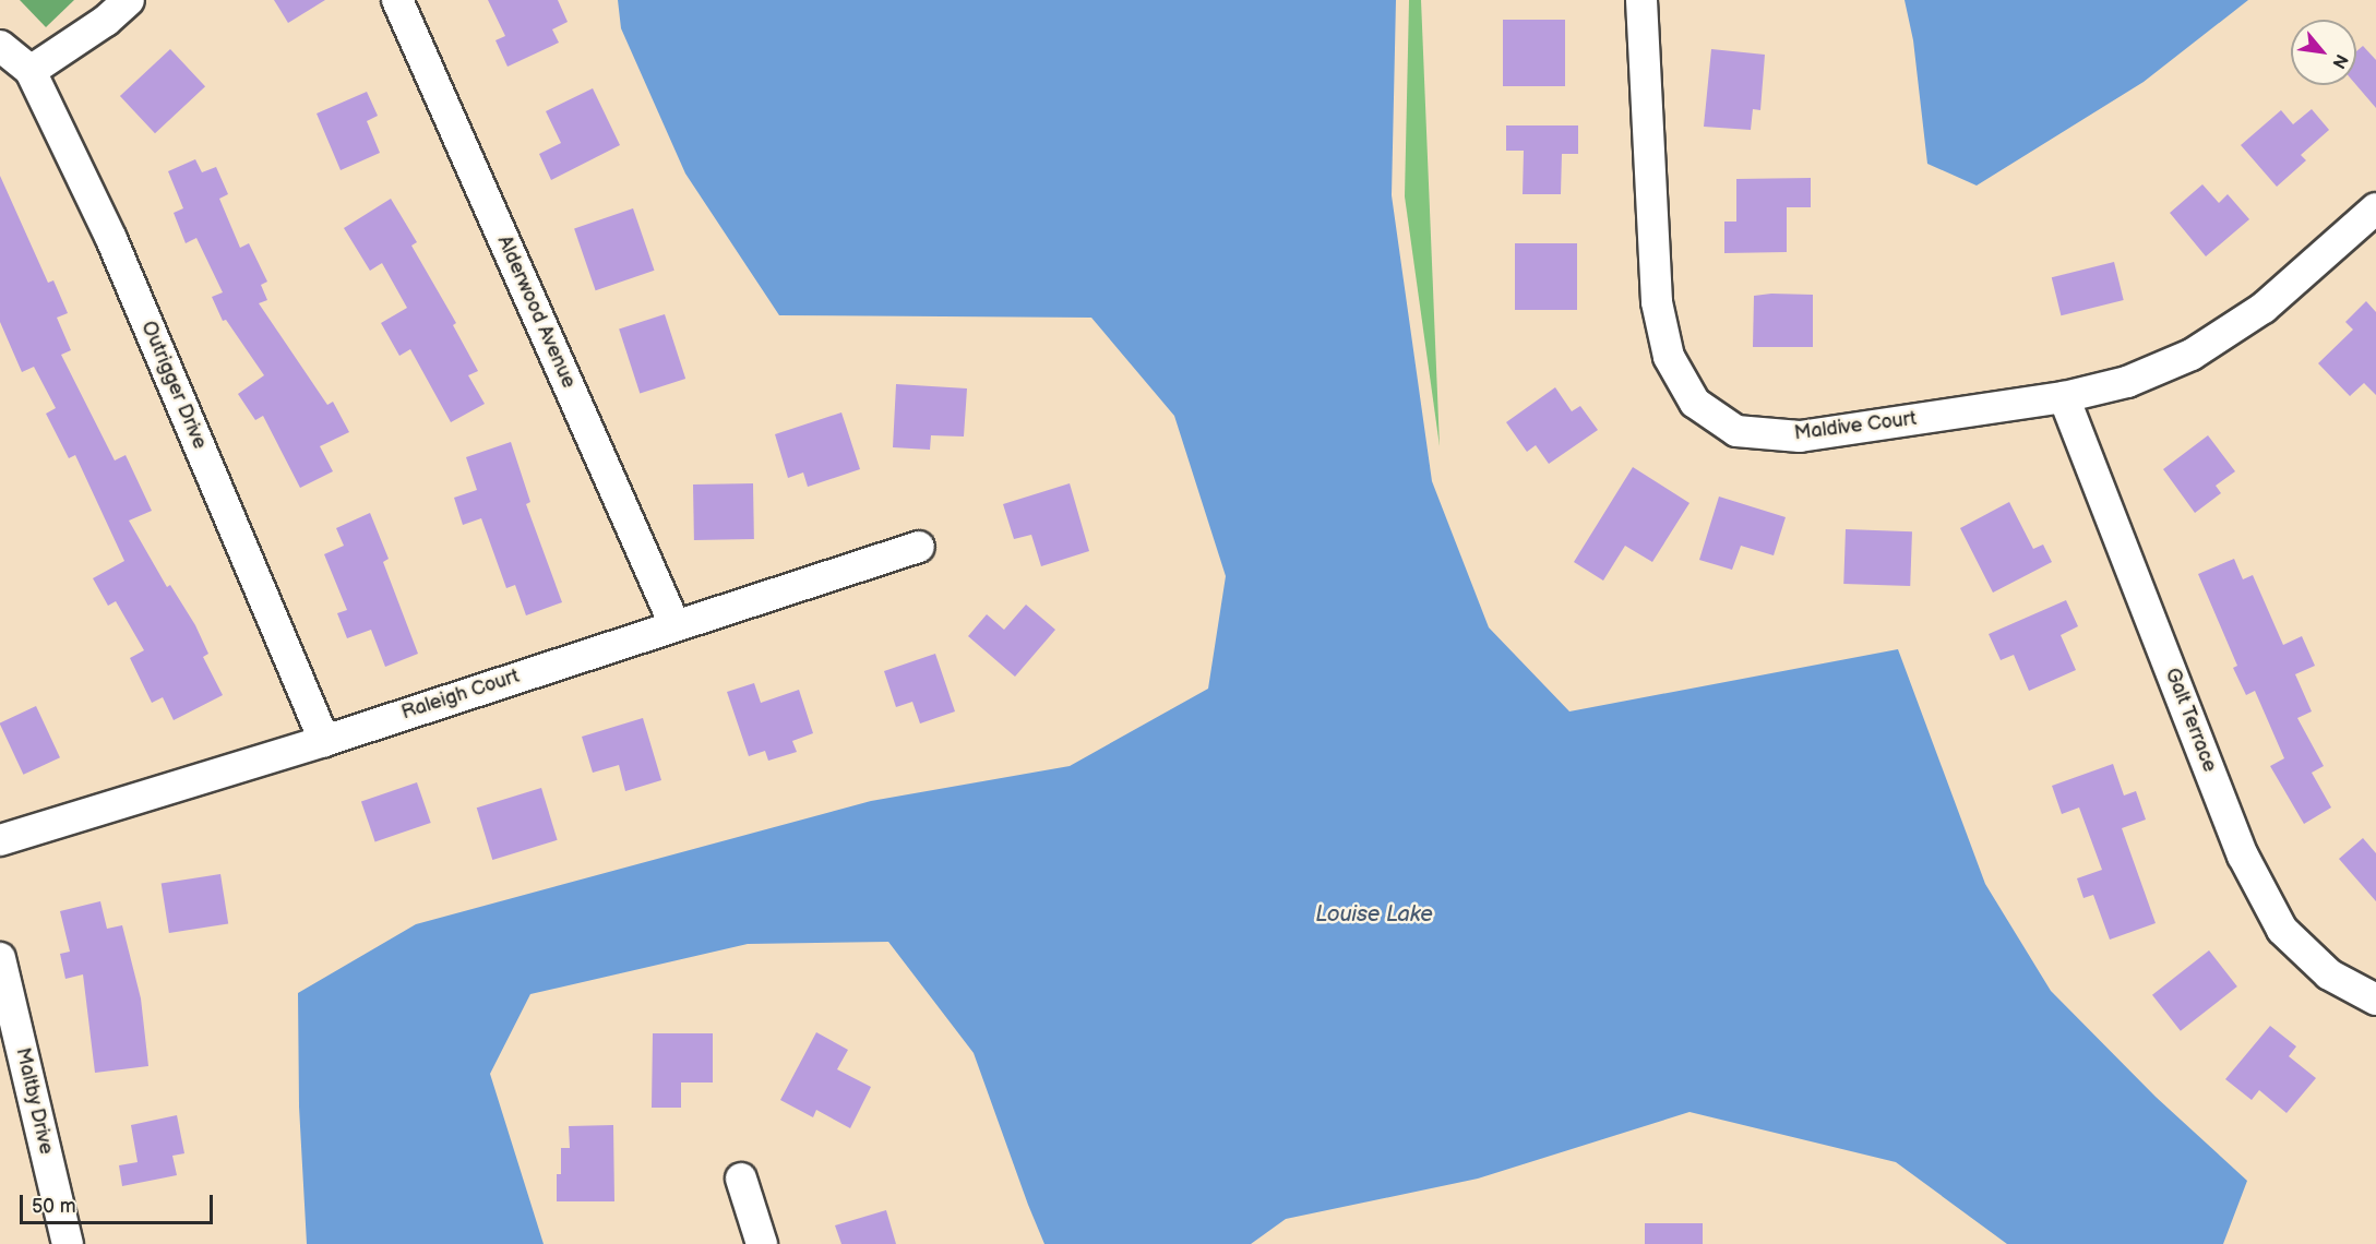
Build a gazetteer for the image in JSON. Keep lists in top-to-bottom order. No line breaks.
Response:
{"streets":{"street":["Alderwood Avenue","Outrigger Drive","Maldive Court","Raleigh Court","Galt Terrace","Maltby Drive"]},"crossings":[["Alderwood Avenue","Raleigh Court"],["Outrigger Drive","Raleigh Court"],["Maldive Court","Galt Terrace"]],"water":["Louise Lake"],"scale_bar":"50 m","north":"bottom right"}
